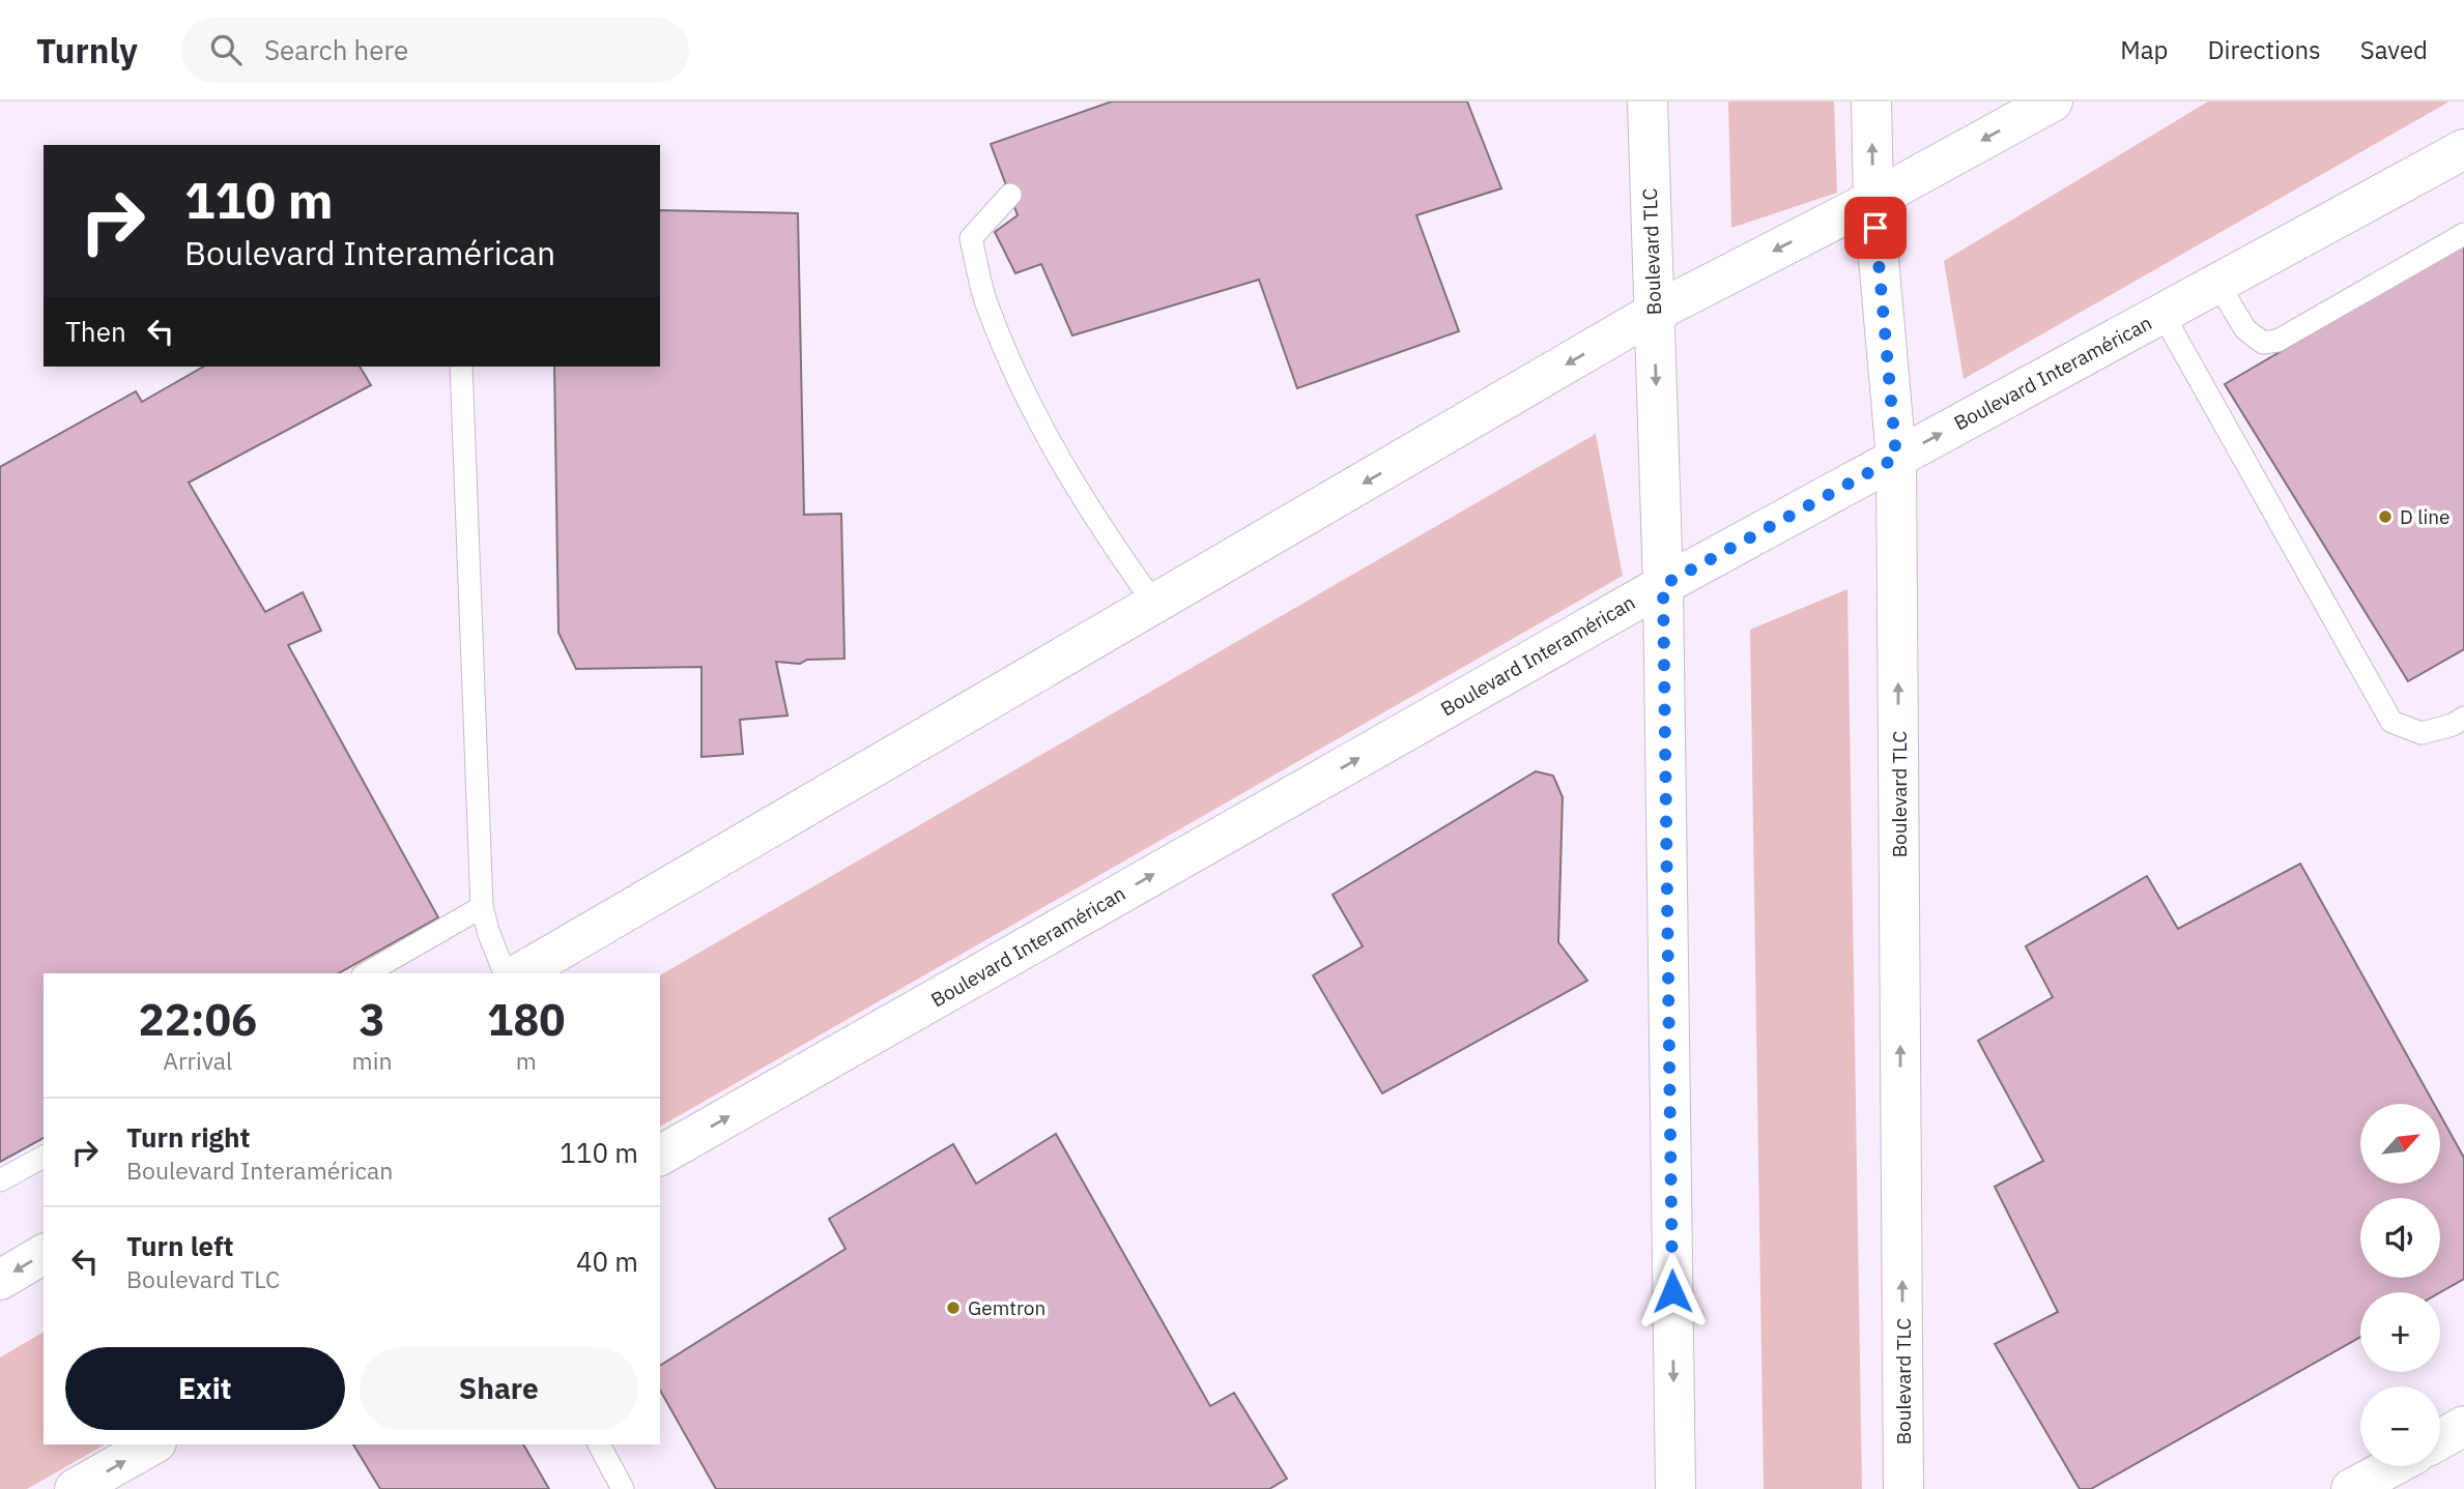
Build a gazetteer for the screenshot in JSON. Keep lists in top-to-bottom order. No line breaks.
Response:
{"streets":{"street":["Boulevard TLC","Boulevard Interamérican"]},"crossings":[["Boulevard TLC","Boulevard Interamérican"]],"places":["D line","Gemtron"],"north":"top right","page":{"header":"Turnly","search":"Search here","nav":["Map","Directions","Saved"],"turn":["110 m","Boulevard Interamérican"],"then":"Then","eta":["22:06","Arrival","3","min","180","m"],"list":[{"name":"Turn right","note":"Boulevard Interamérican","value":"110 m"},{"name":"Turn left","note":"Boulevard TLC","value":"40 m"}],"map_buttons":["+","−"],"buttons":["Exit","Share"]}}
